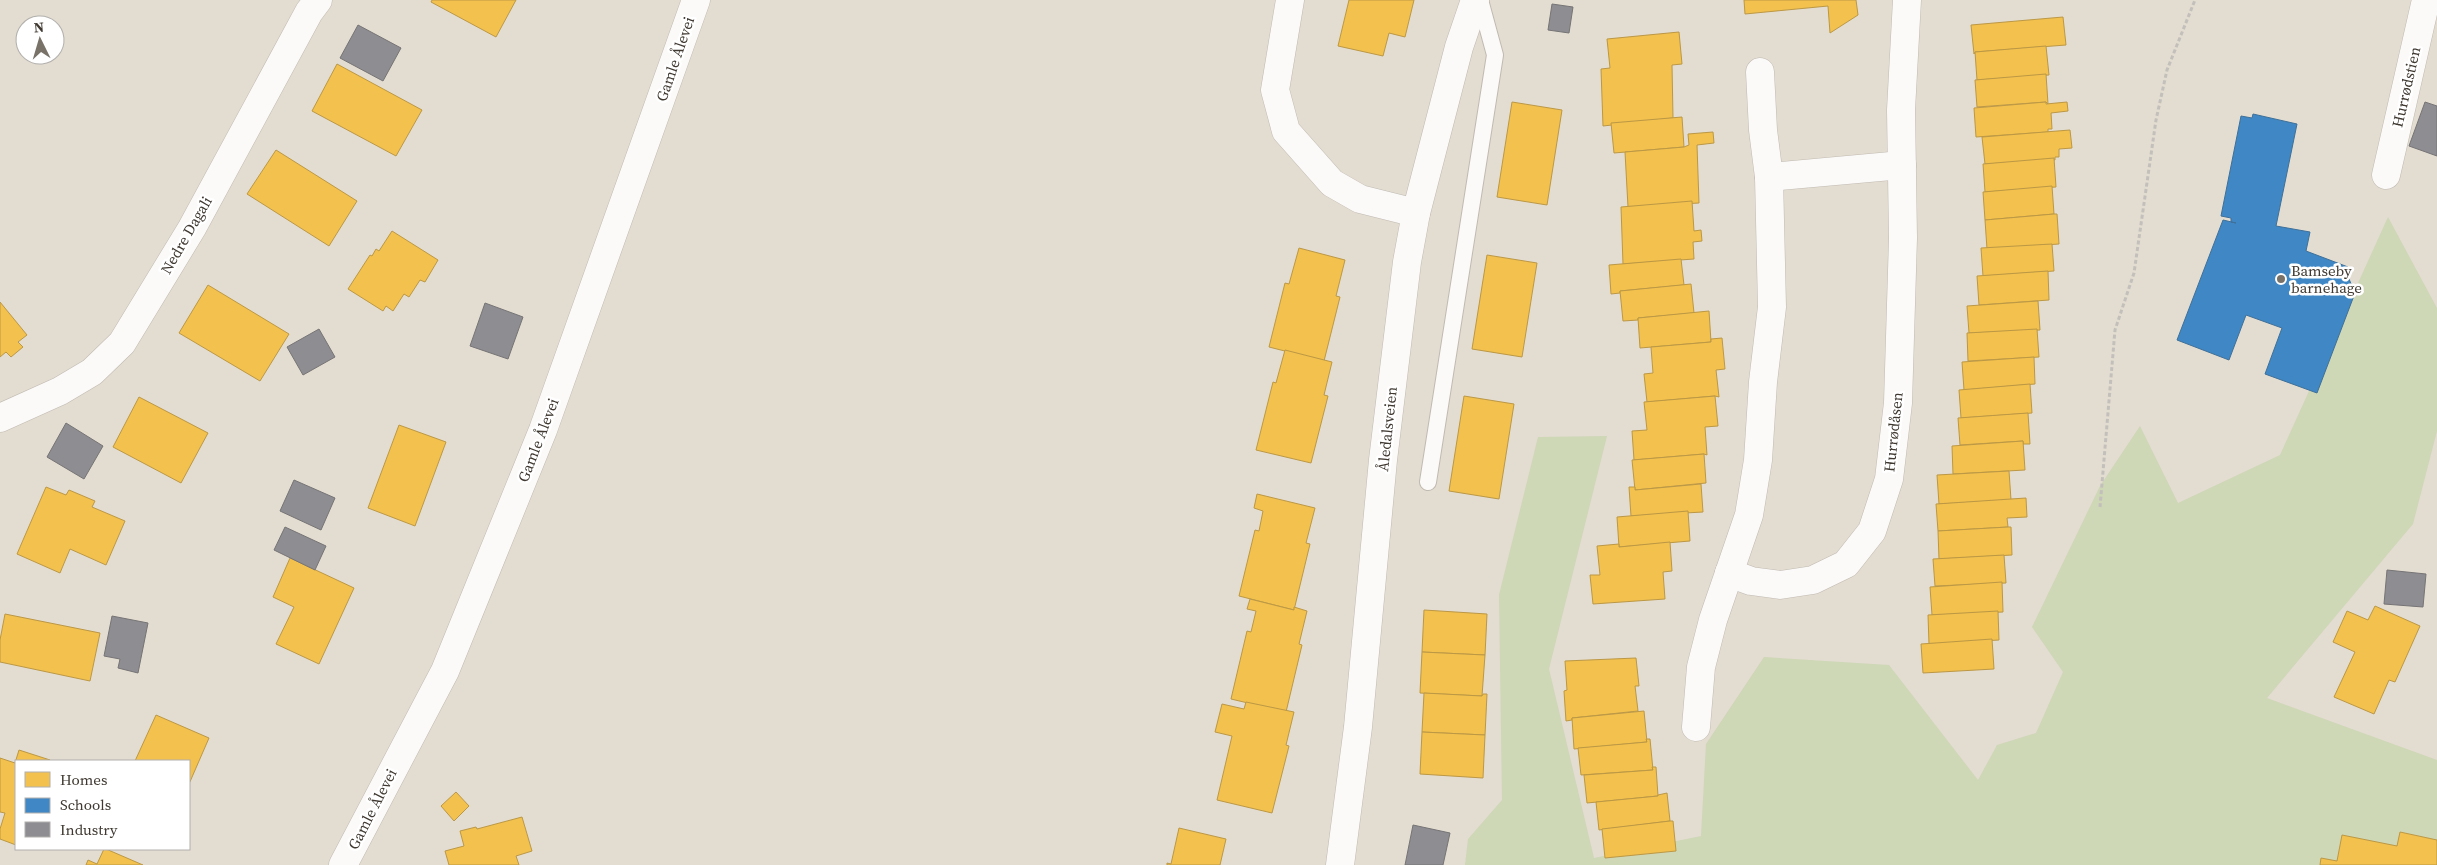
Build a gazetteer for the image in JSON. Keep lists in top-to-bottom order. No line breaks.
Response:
{"streets":{"street":["Gamle Ålevei","Hurrødstien","Nedre Dagali","Åledalsveien","Hurrødåsen"]},"places":["Bamseby barnehage"],"legend":["Homes","Schools","Industry"],"north":"top"}
